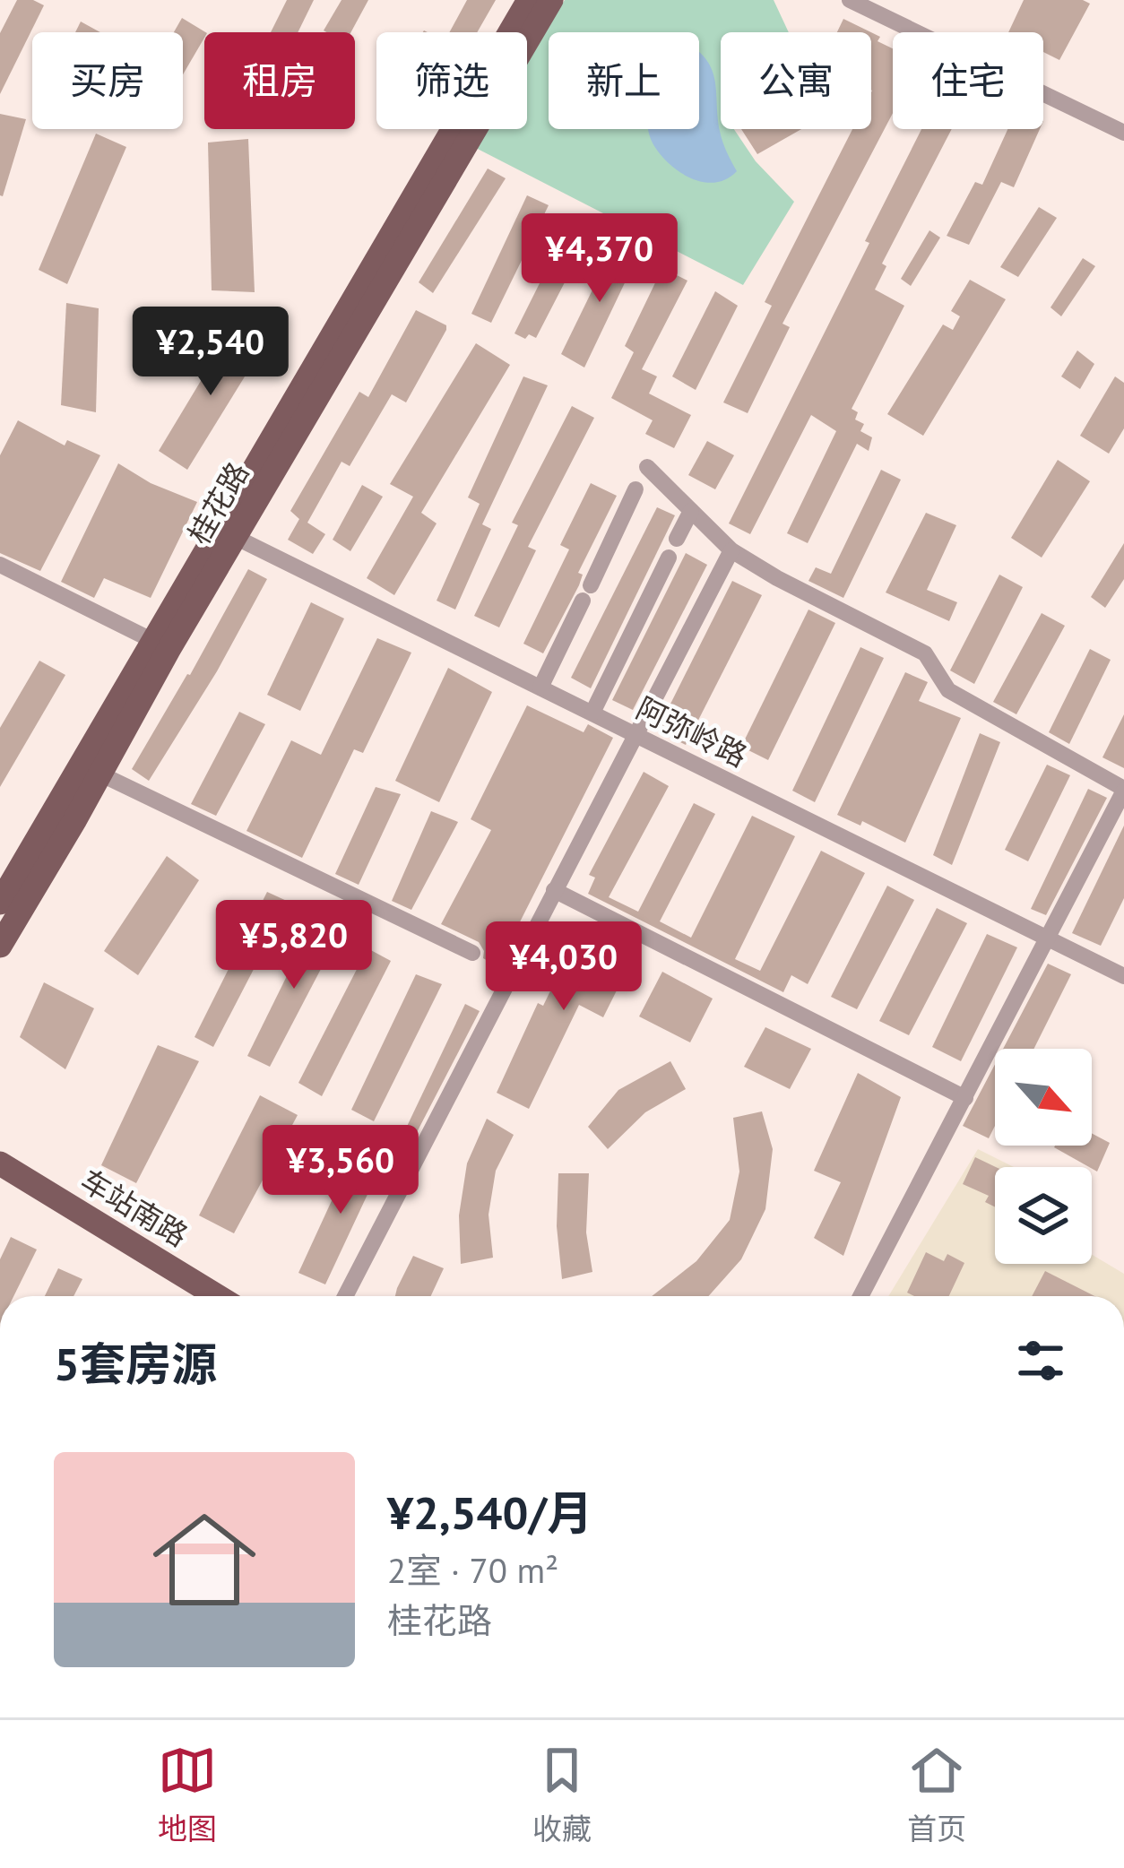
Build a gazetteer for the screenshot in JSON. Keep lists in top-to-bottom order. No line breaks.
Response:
{"streets":{"main road":["桂花路","车站南路"],"street":["阿弥岭路"]},"crossings":[["桂花路","阿弥岭路"]],"north":"bottom right","page":{"chip":["买房","租房","筛选","新上","公寓","住宅"],"price":["¥4,370","¥2,540","¥5,820","¥4,030","¥3,560"],"heading":"5套房源","list":[{"name":"¥2,540/月","note":"2室 · 70 m² · 桂花路"}],"tabs":["地图","收藏","首页"]}}
